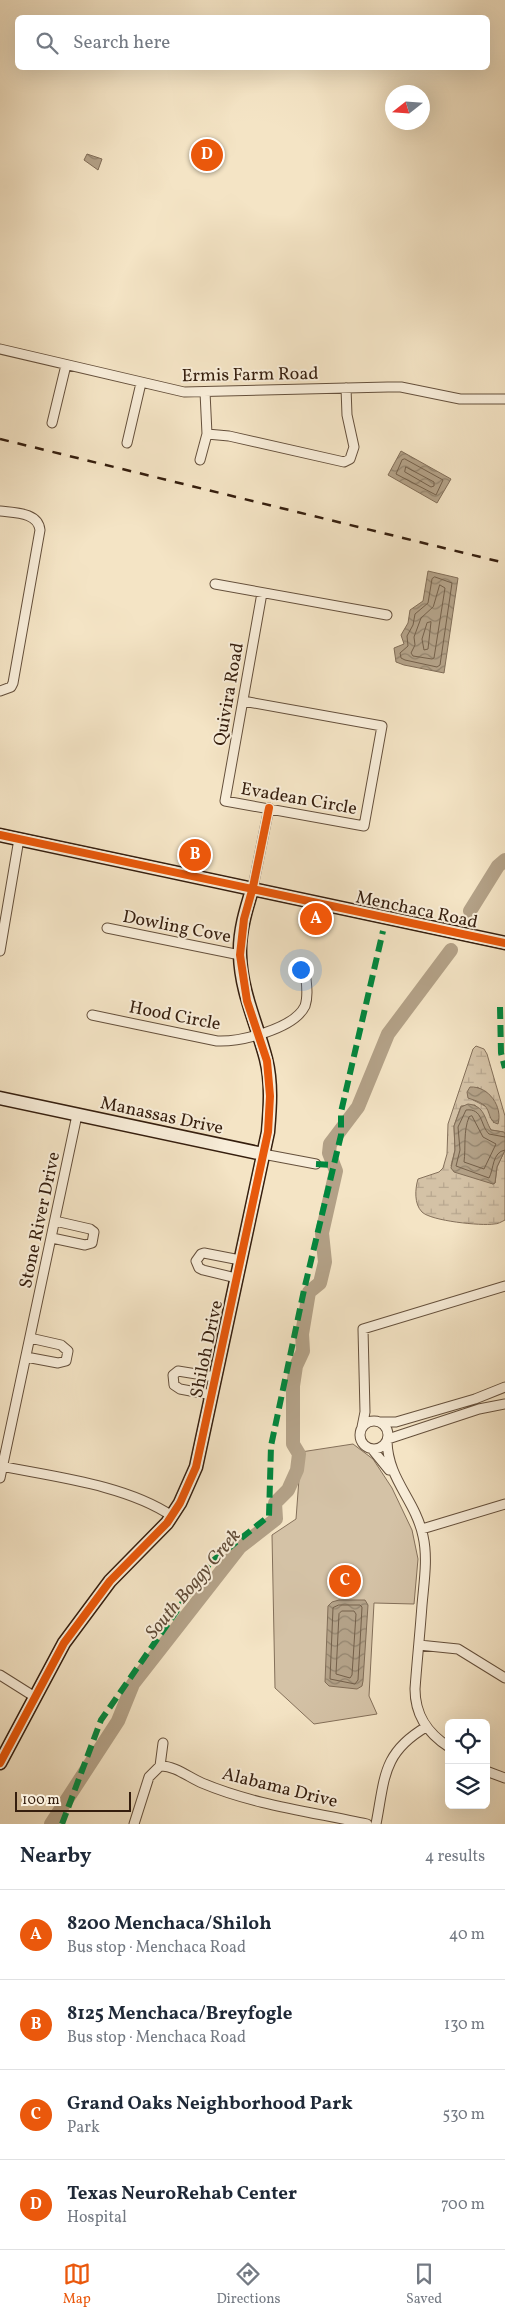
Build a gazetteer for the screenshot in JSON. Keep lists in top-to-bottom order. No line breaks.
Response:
{"streets":{"street":["Ermis Farm Road","Quivira Road","Evadean Circle","Menchaca Road","Dowling Cove","Hood Circle","Manassas Drive","Stone River Drive","Shiloh Drive","Alabama Drive"]},"crossings":[["Quivira Road","Evadean Circle"],["Menchaca Road","Shiloh Drive"],["Dowling Cove","Shiloh Drive"],["Hood Circle","Shiloh Drive"],["Manassas Drive","Stone River Drive"],["Manassas Drive","Shiloh Drive"]],"water":["South Boggy Creek"],"scale_bar":"100 m","north":"left","page":{"search":"Search here","pins":["D","B","A","C"],"scale":"100 m","heading":["Nearby","4 results"],"list":[{"mark":"A","name":"8200 Menchaca/Shiloh","note":"Bus stop · Menchaca Road","value":"40 m"},{"mark":"B","name":"8125 Menchaca/Breyfogle","note":"Bus stop · Menchaca Road","value":"130 m"},{"mark":"C","name":"Grand Oaks Neighborhood Park","note":"Park","value":"530 m"},{"mark":"D","name":"Texas NeuroRehab Center","note":"Hospital","value":"700 m"}],"nav":["Map","Directions","Saved"]}}
